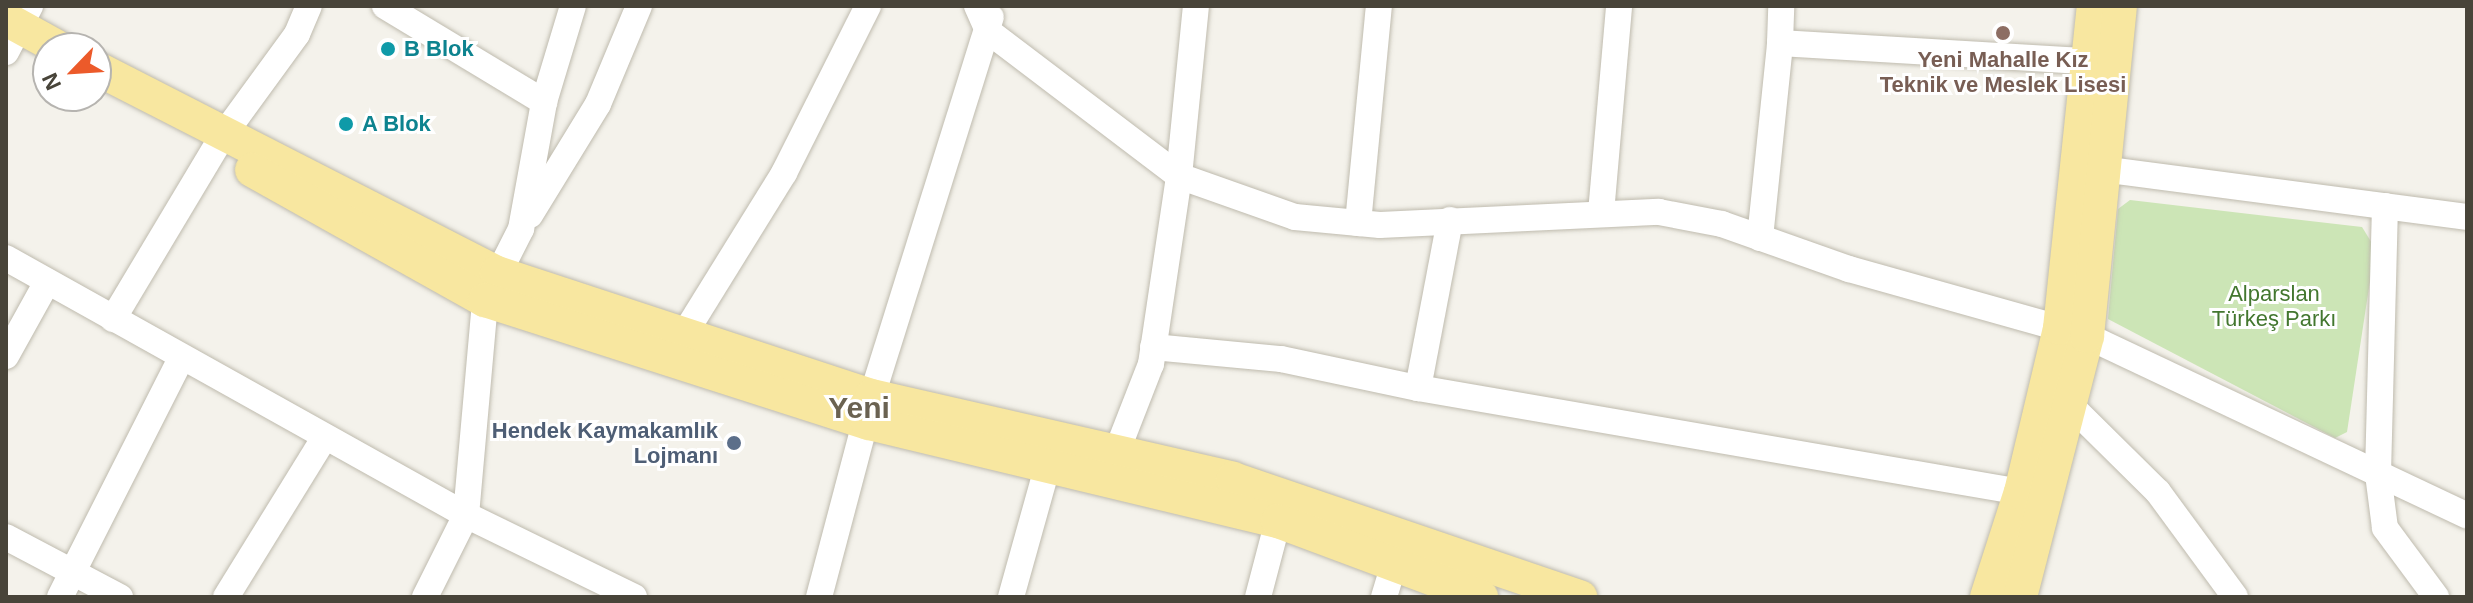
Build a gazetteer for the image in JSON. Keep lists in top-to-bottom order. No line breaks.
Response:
{"districts":["Yeni"],"parks":["Alparslan Türkeş Parkı"],"places":["Yeni Mahalle Kız Teknik ve Meslek Lisesi","B Blok","A Blok","Hendek Kaymakamlık Lojmanı"],"north":"bottom left"}
